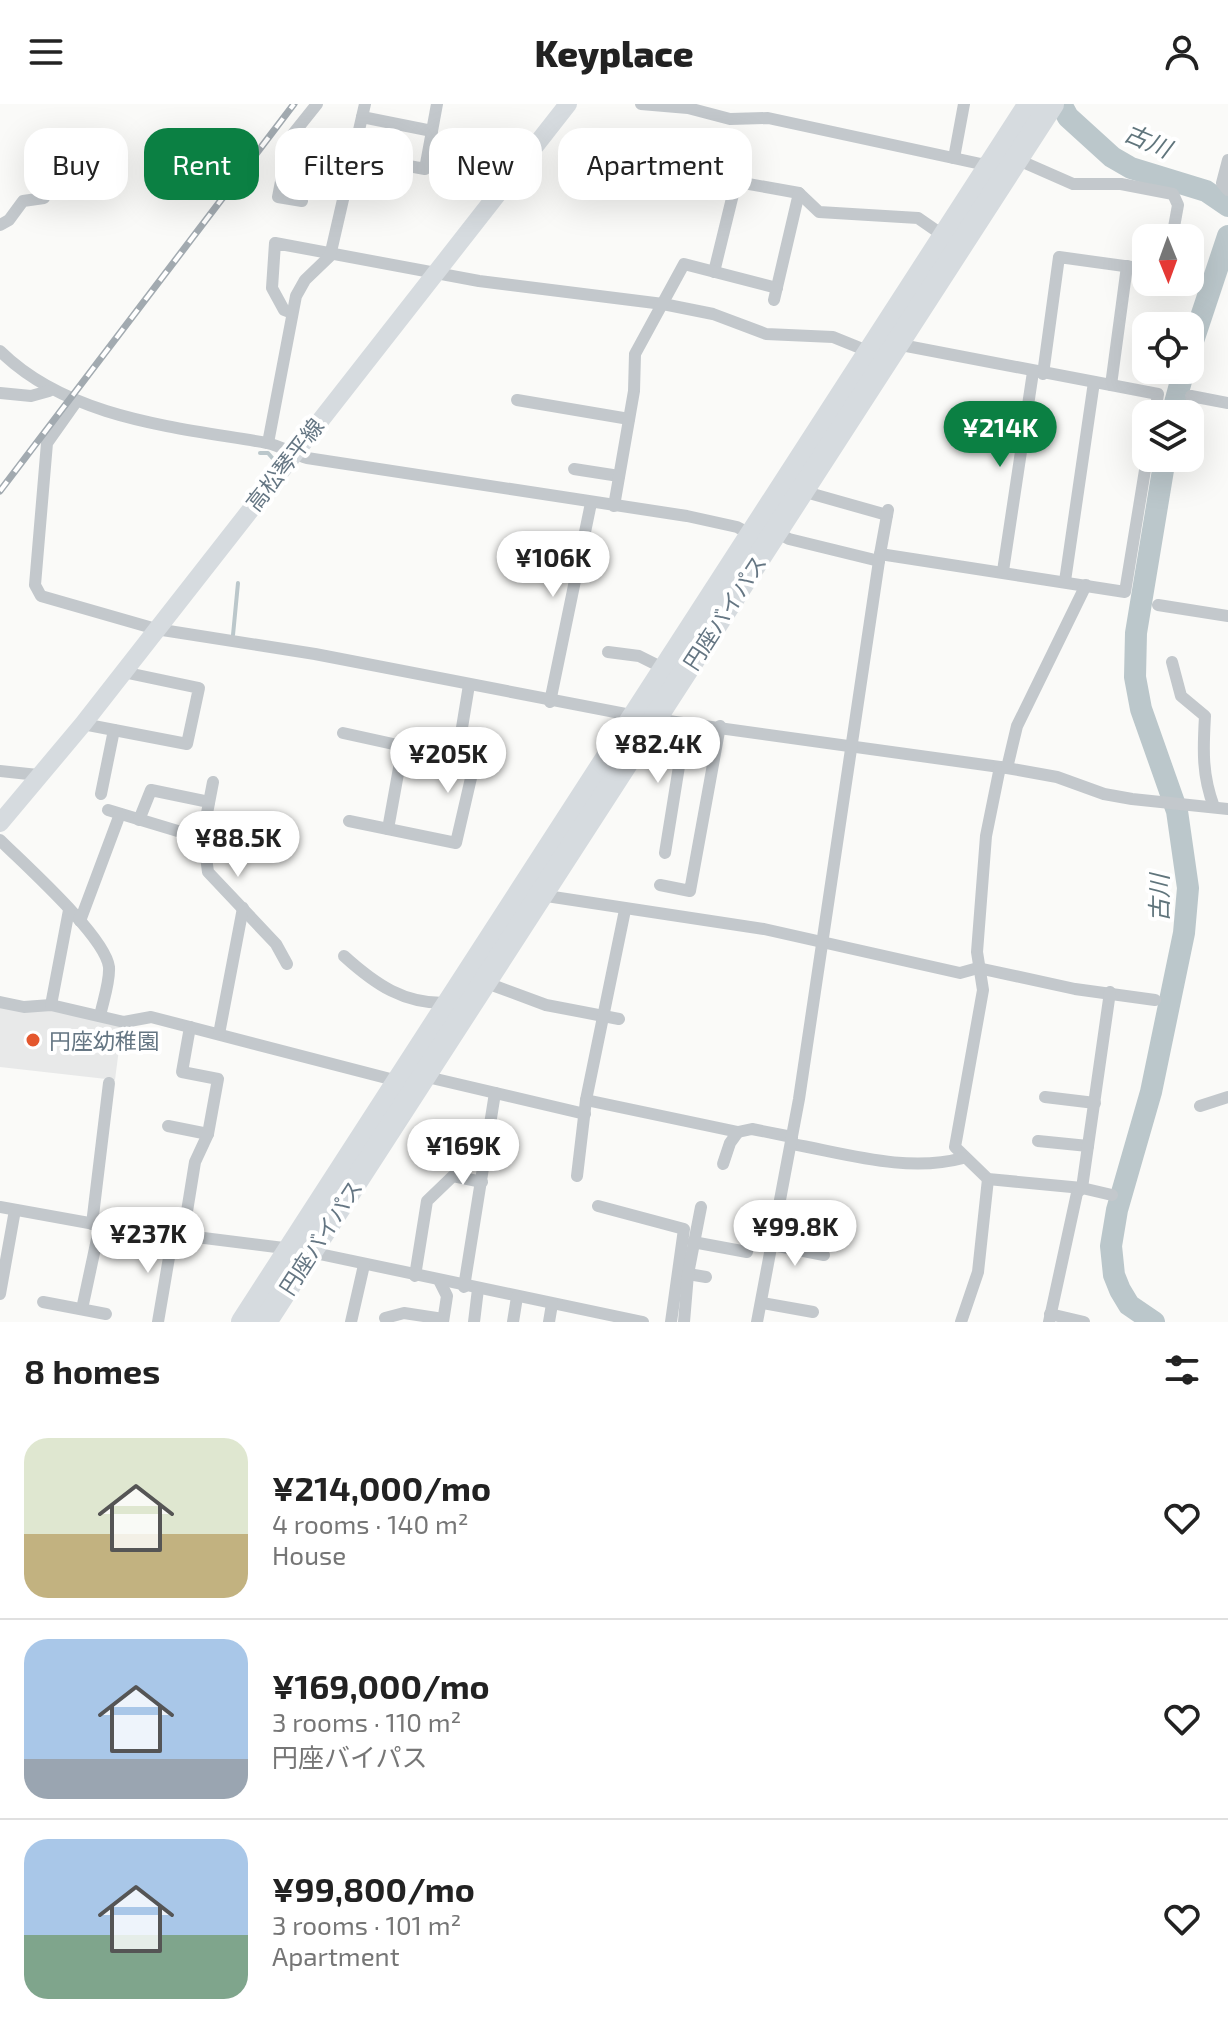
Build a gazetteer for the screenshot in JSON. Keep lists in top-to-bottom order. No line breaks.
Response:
{"streets":{"highway":["円座バイパス"],"main road":["高松琴平線"]},"water":["古川"],"places":["円座幼稚園"],"north":"bottom","page":{"header":"Keyplace","chip":["Buy","Rent","Filters","New","Apartment"],"price":["¥214K","¥106K","¥82.4K","¥205K","¥88.5K","¥169K","¥99.8K","¥237K"],"heading":"8 homes","list":[{"name":"¥214,000/mo","note":"4 rooms · 140 m² · House"},{"name":"¥169,000/mo","note":"3 rooms · 110 m² · 円座バイパス"},{"name":"¥99,800/mo","note":"3 rooms · 101 m² · Apartment"}]}}
